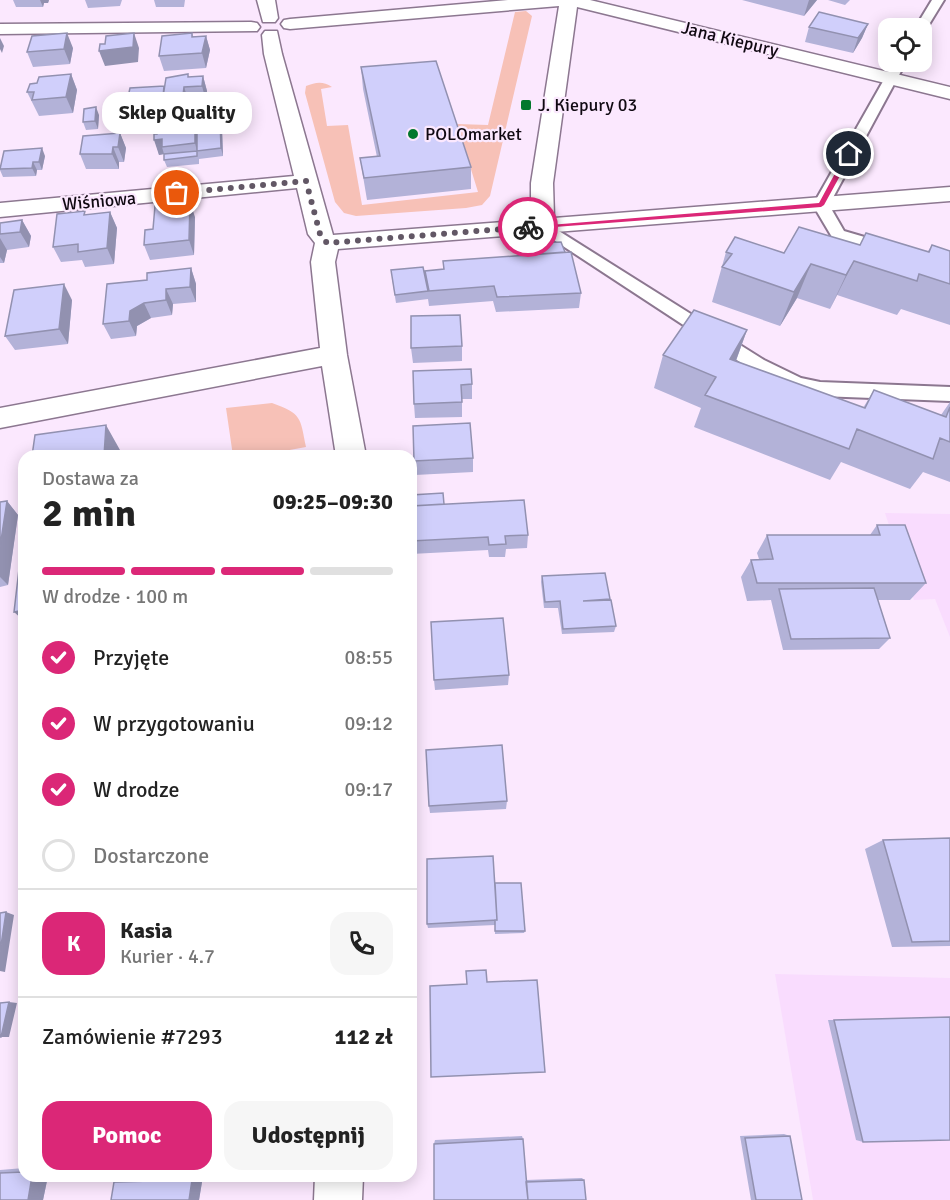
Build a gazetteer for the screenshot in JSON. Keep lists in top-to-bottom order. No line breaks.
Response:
{"streets":{"street":["Jana Kiepury","Wiśniowa"]},"places":{"transit":["J. Kiepury 03"],"other":["POLOmarket","Sklep Quality"]},"page":{"bubble":"Sklep Quality","heading":["2 min","Dostawa za","09:25–09:30"],"panel":["Kasia","Kurier · 4.7","Zamówienie #7293","112 zł"],"bar":"W drodze · 100 m","list":[["Przyjęte","08:55"],["W przygotowaniu","09:12"],["W drodze","09:17"],"Dostarczone"],"round":"K","buttons":["Pomoc","Udostępnij"]}}
